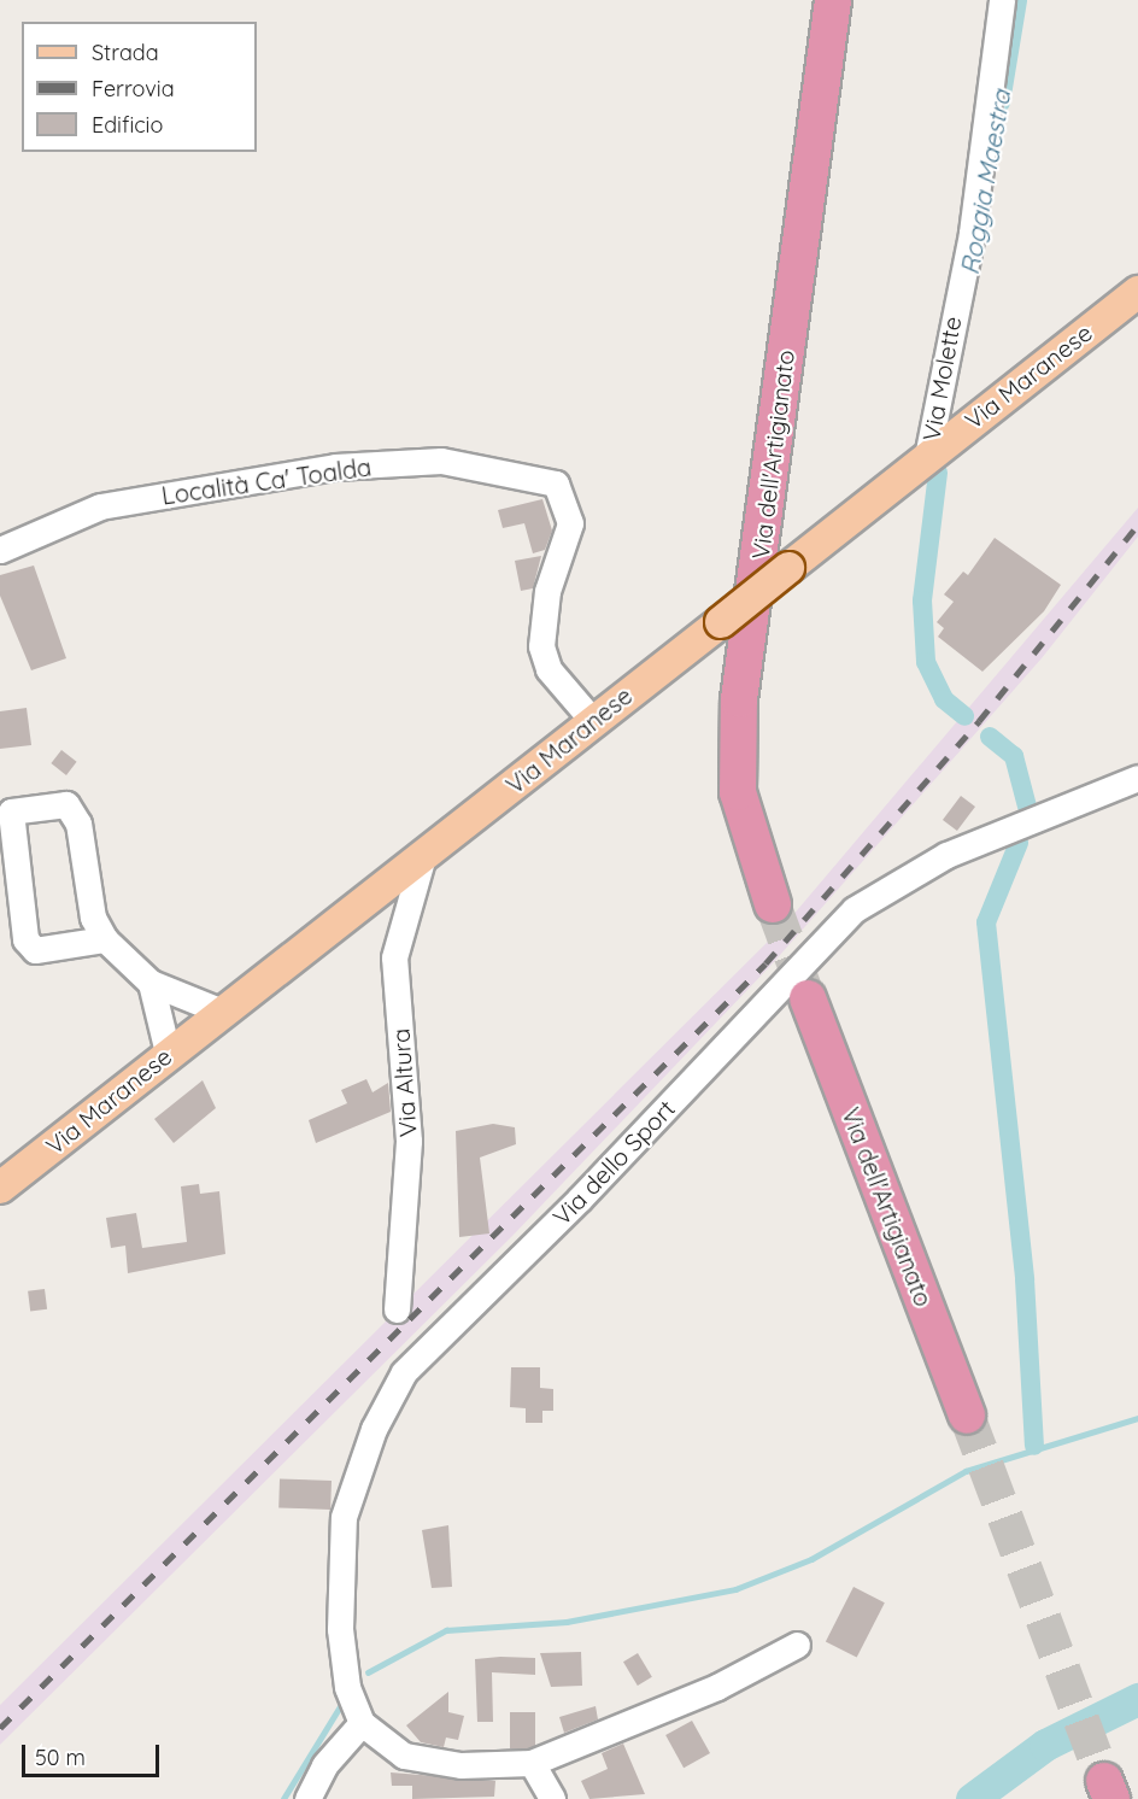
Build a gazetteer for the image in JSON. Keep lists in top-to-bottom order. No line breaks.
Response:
{"streets":{"highway":["Via dell'Artigianato"],"main road":["Via Maranese"],"street":["Via Molette","Località Ca' Toalda","Via Altura","Via dello Sport"]},"crossings":[["Via Maranese","Via Molette"],["Via Maranese","Località Ca' Toalda"],["Via Maranese","Via Altura"]],"water":["Roggia Maestra"],"legend":["Strada","Ferrovia","Edificio"],"scale_bar":"50 m"}
